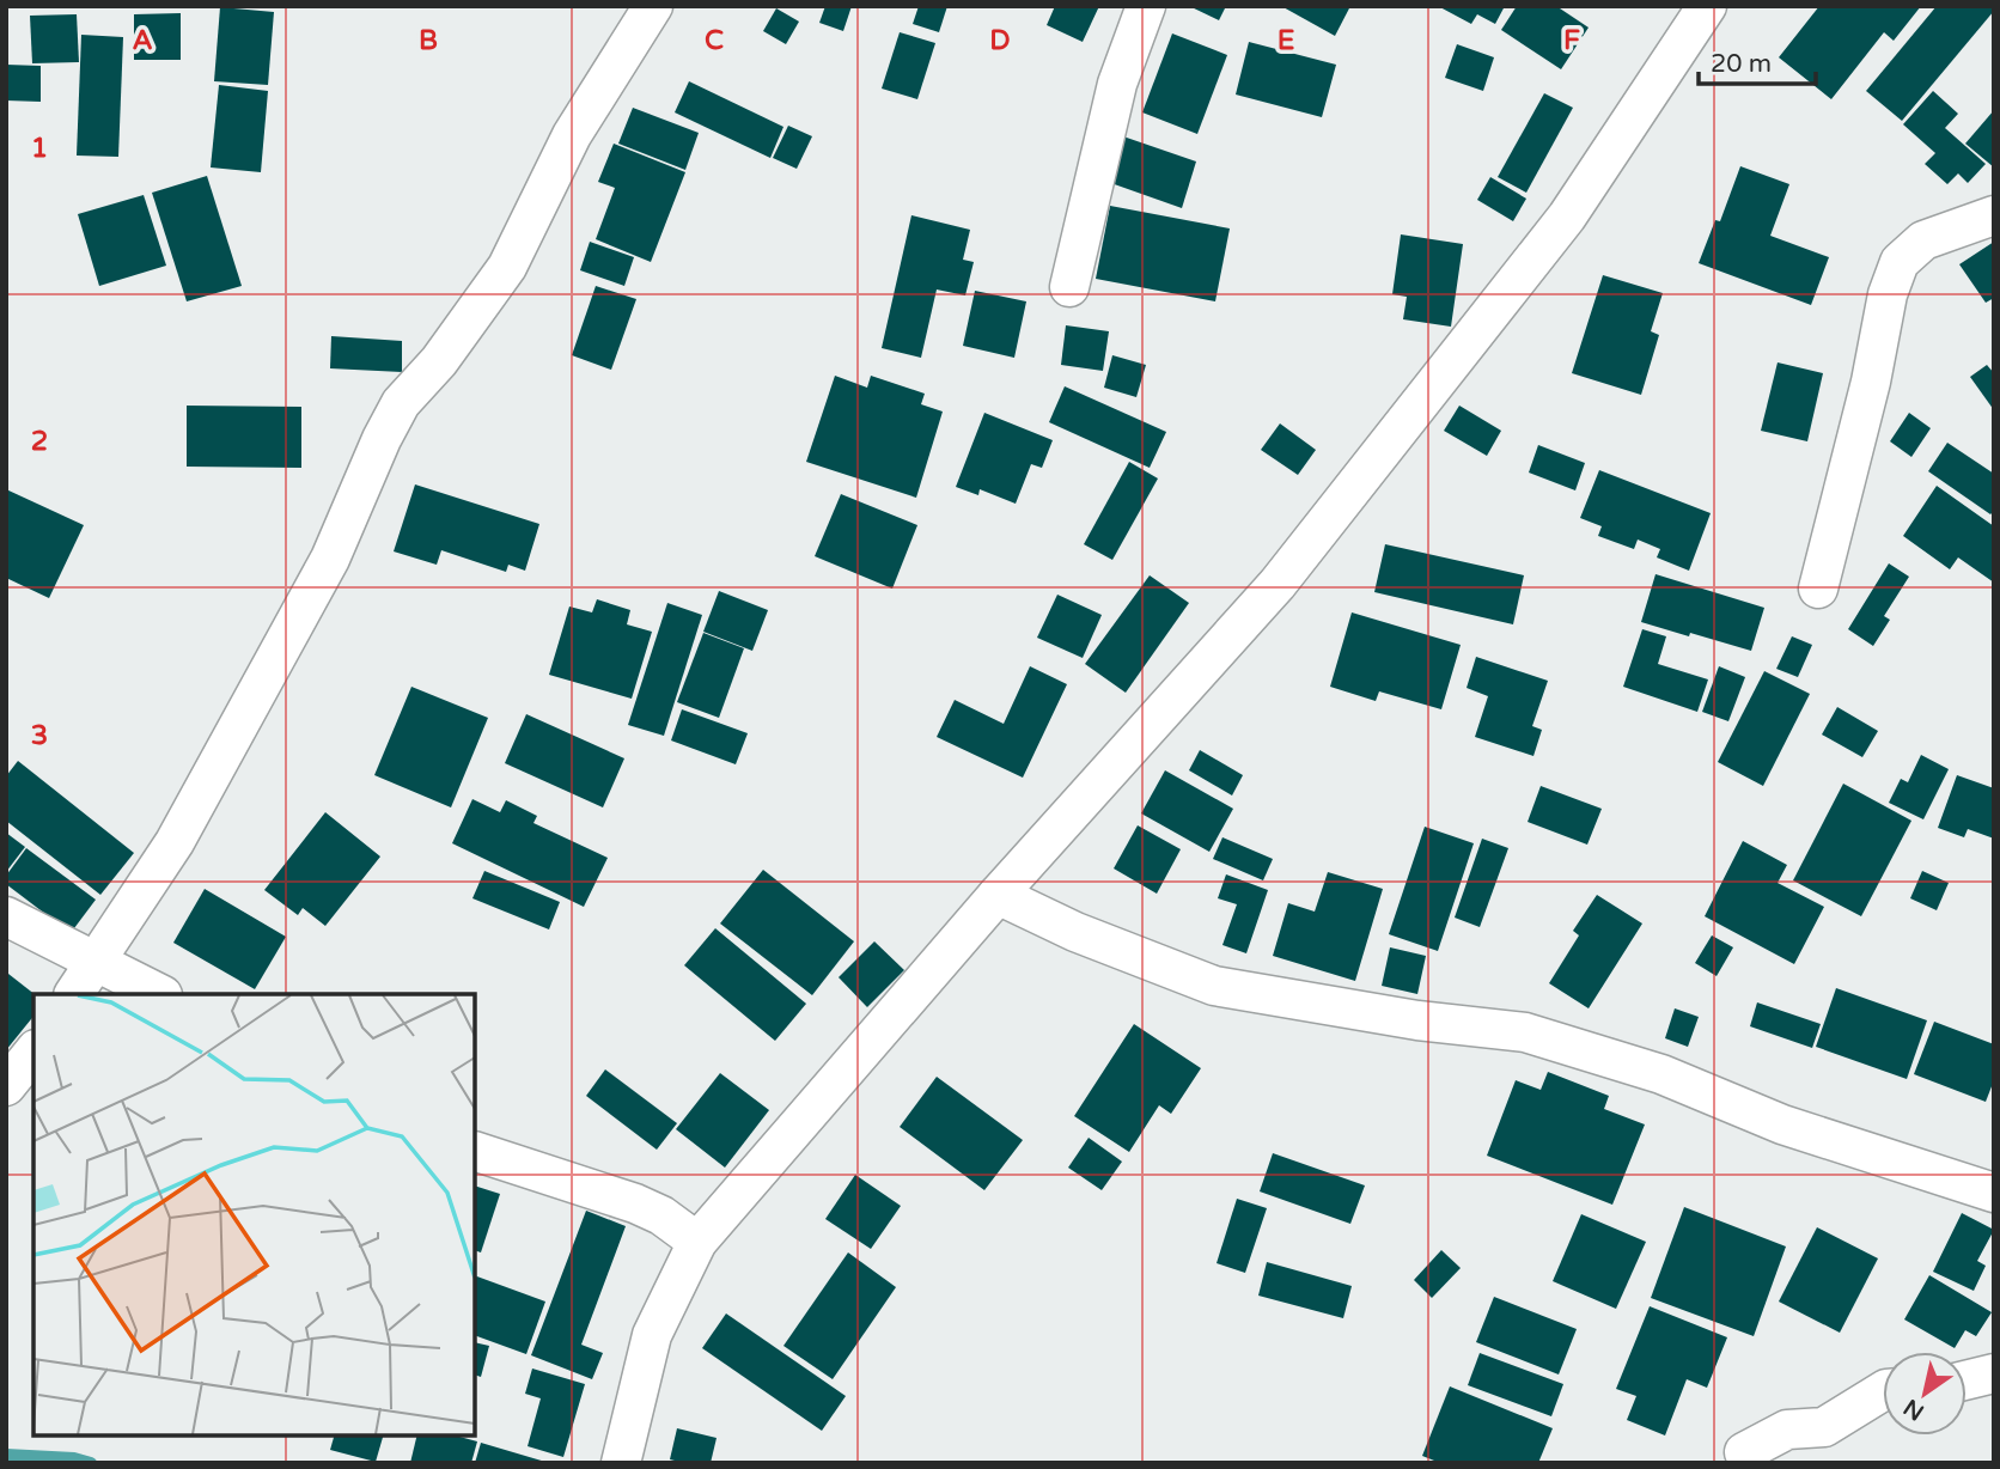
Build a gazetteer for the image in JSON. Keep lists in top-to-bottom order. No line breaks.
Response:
{"scale_bar":"20 m","north":"bottom left","grid":{"columns":["A","B","C","D","E","F"],"rows":["1","2","3"]}}
